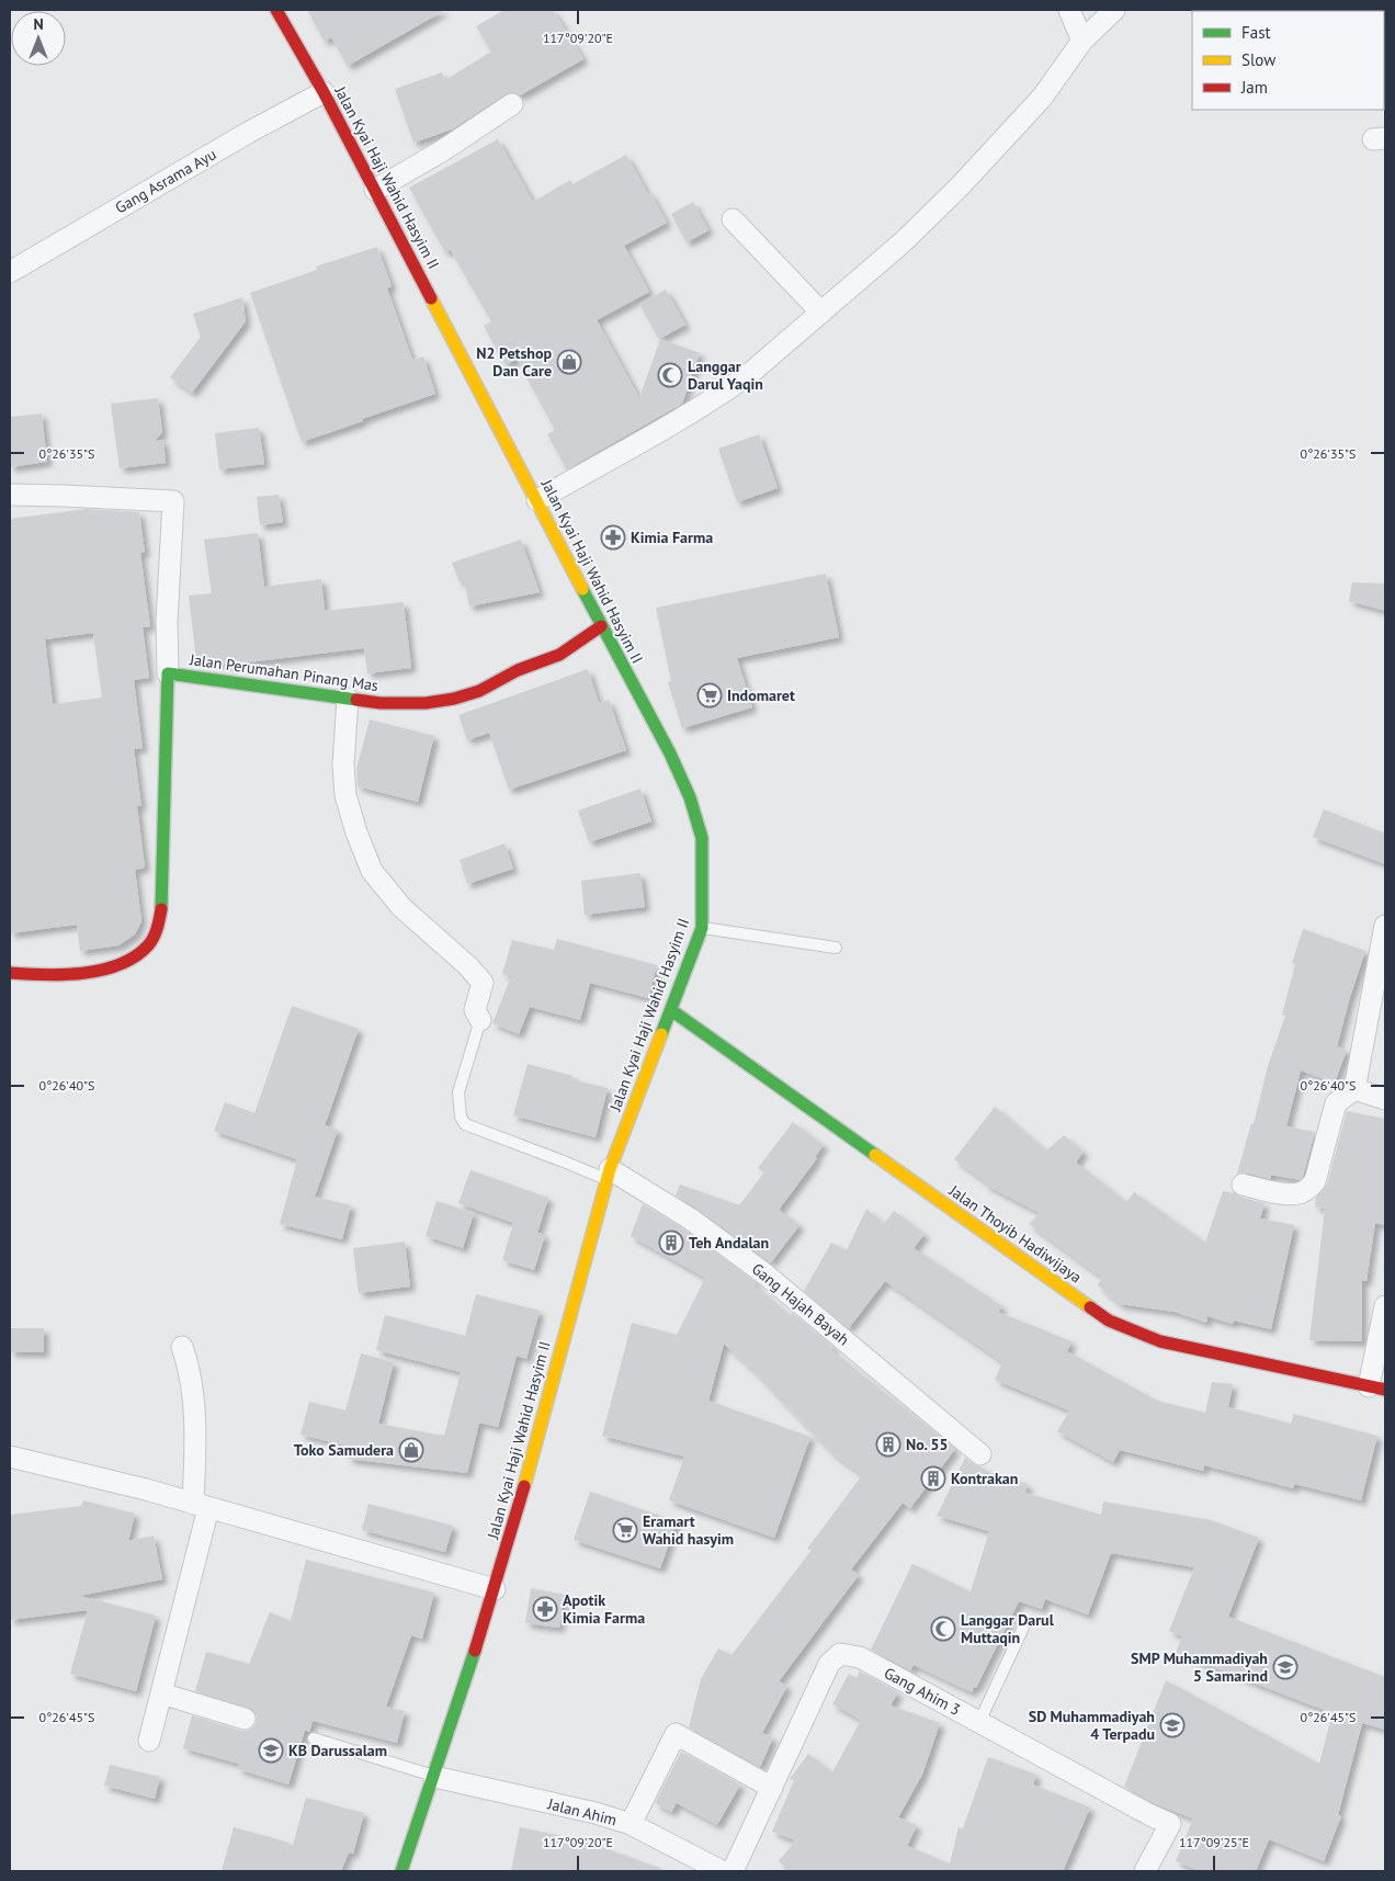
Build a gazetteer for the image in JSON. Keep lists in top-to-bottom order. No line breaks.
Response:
{"streets":{"street":["Jalan Kyai Haji Wahid Hasyim II","Gang Asrama Ayu","Jalan Perumahan Pinang Mas","Jalan Thoyib Hadiwijaya","Gang Hajah Bayah","Gang Ahim 3","Jalan Ahim"]},"crossings":[["Jalan Kyai Haji Wahid Hasyim II","Gang Asrama Ayu"],["Jalan Kyai Haji Wahid Hasyim II","Jalan Perumahan Pinang Mas"],["Jalan Kyai Haji Wahid Hasyim II","Jalan Thoyib Hadiwijaya"],["Jalan Kyai Haji Wahid Hasyim II","Gang Hajah Bayah"],["Jalan Kyai Haji Wahid Hasyim II","Jalan Ahim"]],"places":{"shop":["N2 Petshop Dan Care","Toko Samudera"],"mosque":["Langgar Darul Yaqin","Langgar Darul Muttaqin"],"pharmacy":["Kimia Farma","Apotik Kimia Farma"],"supermarket":["Indomaret","Eramart Wahid hasyim"],"building":["Teh Andalan","No. 55","Kontrakan"],"school or university":["SMP Muhammadiyah 5 Samarind","SD Muhammadiyah 4 Terpadu","KB Darussalam"]},"legend":["Fast","Slow","Jam"],"north":"top","coordinates":["117°09'20\"E","0°26'35\"S","0°26'40\"S","0°26'45\"S","117°09'25\"E"]}
